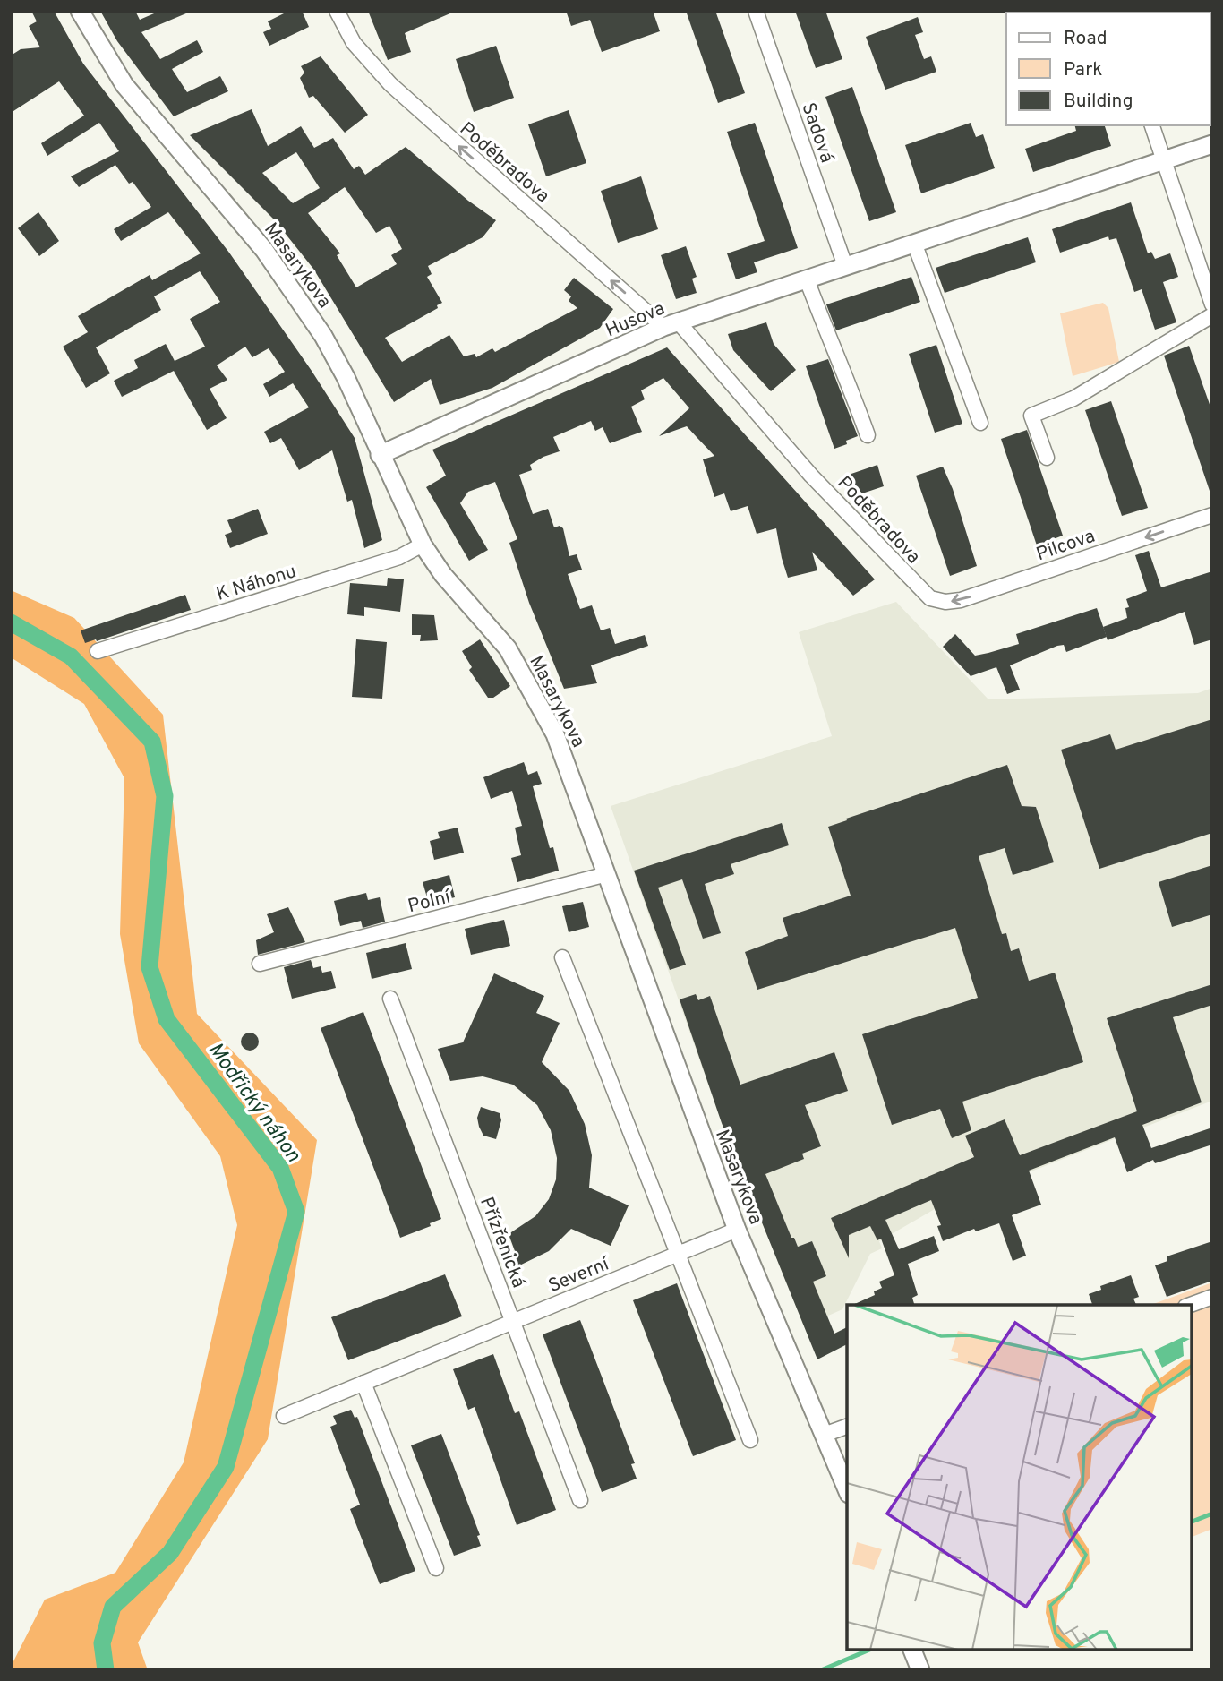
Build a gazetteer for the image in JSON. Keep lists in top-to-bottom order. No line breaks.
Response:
{"streets":{"street":["Sadová","Poděbradova","Masarykova","Husova","Pilcova","K Náhonu","Polní","Přízřenická","Severní"]},"crossings":[["Sadová","Husova"],["Poděbradova","Husova"],["Poděbradova","Pilcova"],["Masarykova","Husova"],["Masarykova","K Náhonu"],["Masarykova","Polní"],["Masarykova","Severní"],["Přízřenická","Severní"]],"one_way":["Poděbradova","Pilcova"],"water":["Modřický náhon"],"legend":["Road","Park","Building"]}
